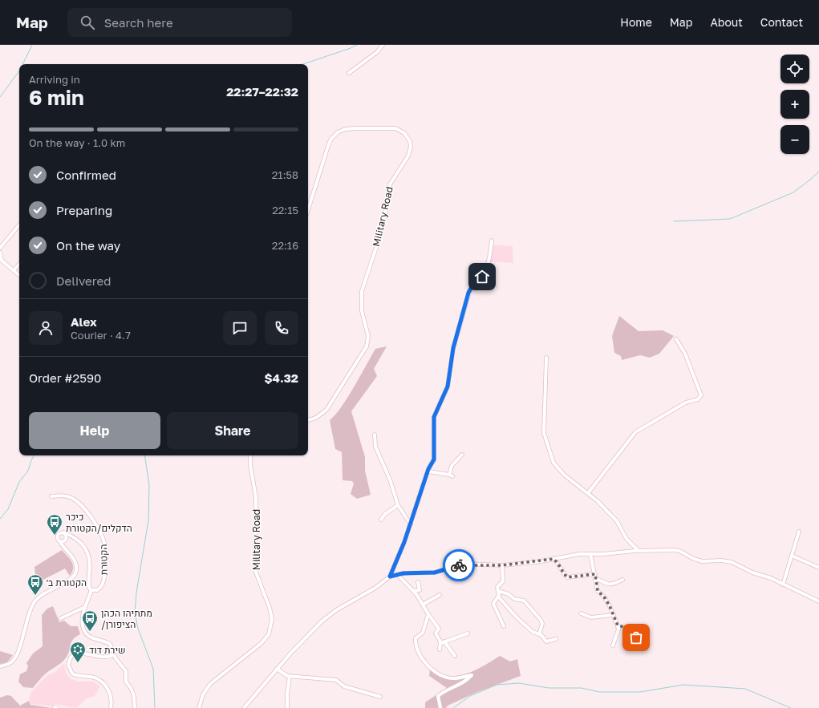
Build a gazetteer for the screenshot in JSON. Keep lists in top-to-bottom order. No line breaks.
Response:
{"streets":{"street":["Military Road","הקטורת"]},"places":{"bus stop":["כיכר הדקלים/הקטורת","הקטורת ב׳","מתתיהו הכהן /הציפורן"],"synagogue":["שירת דוד"]},"page":{"header":"Map","search":"Search here","nav":["Home","Map","About","Contact"],"map_buttons":["+","−"],"heading":["6 min","Arriving in","22:27–22:32"],"panel":["Alex","Courier · 4.7","Order #2590","$4.32"],"bar":"On the way · 1.0 km","list":[["Confirmed","21:58"],["Preparing","22:15"],["On the way","22:16"],"Delivered"],"buttons":["Help","Share"]}}
